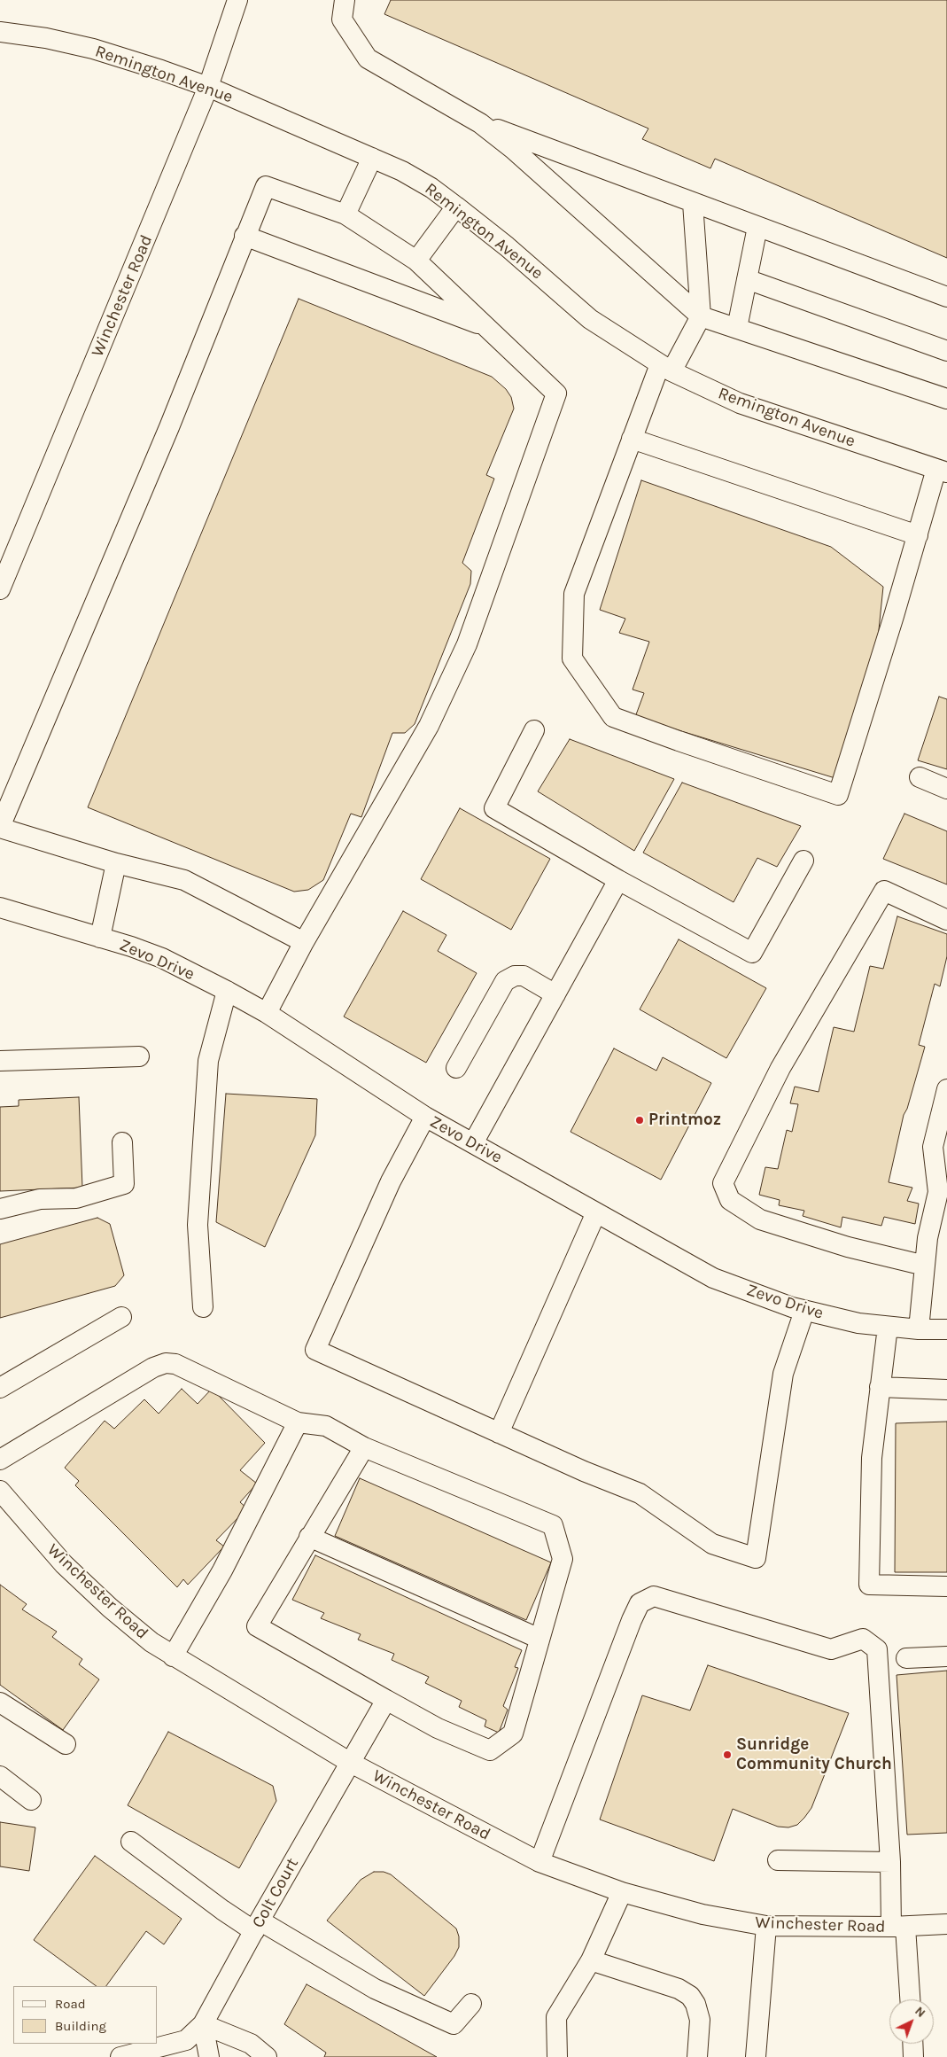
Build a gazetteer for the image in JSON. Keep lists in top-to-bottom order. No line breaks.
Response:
{"streets":{"street":["Remington Avenue","Winchester Road","Zevo Drive","Colt Court"]},"crossings":[["Remington Avenue","Winchester Road"],["Winchester Road","Colt Court"]],"places":["Printmoz","Sunridge Community Church"],"legend":["Road","Building"],"north":"top right"}
